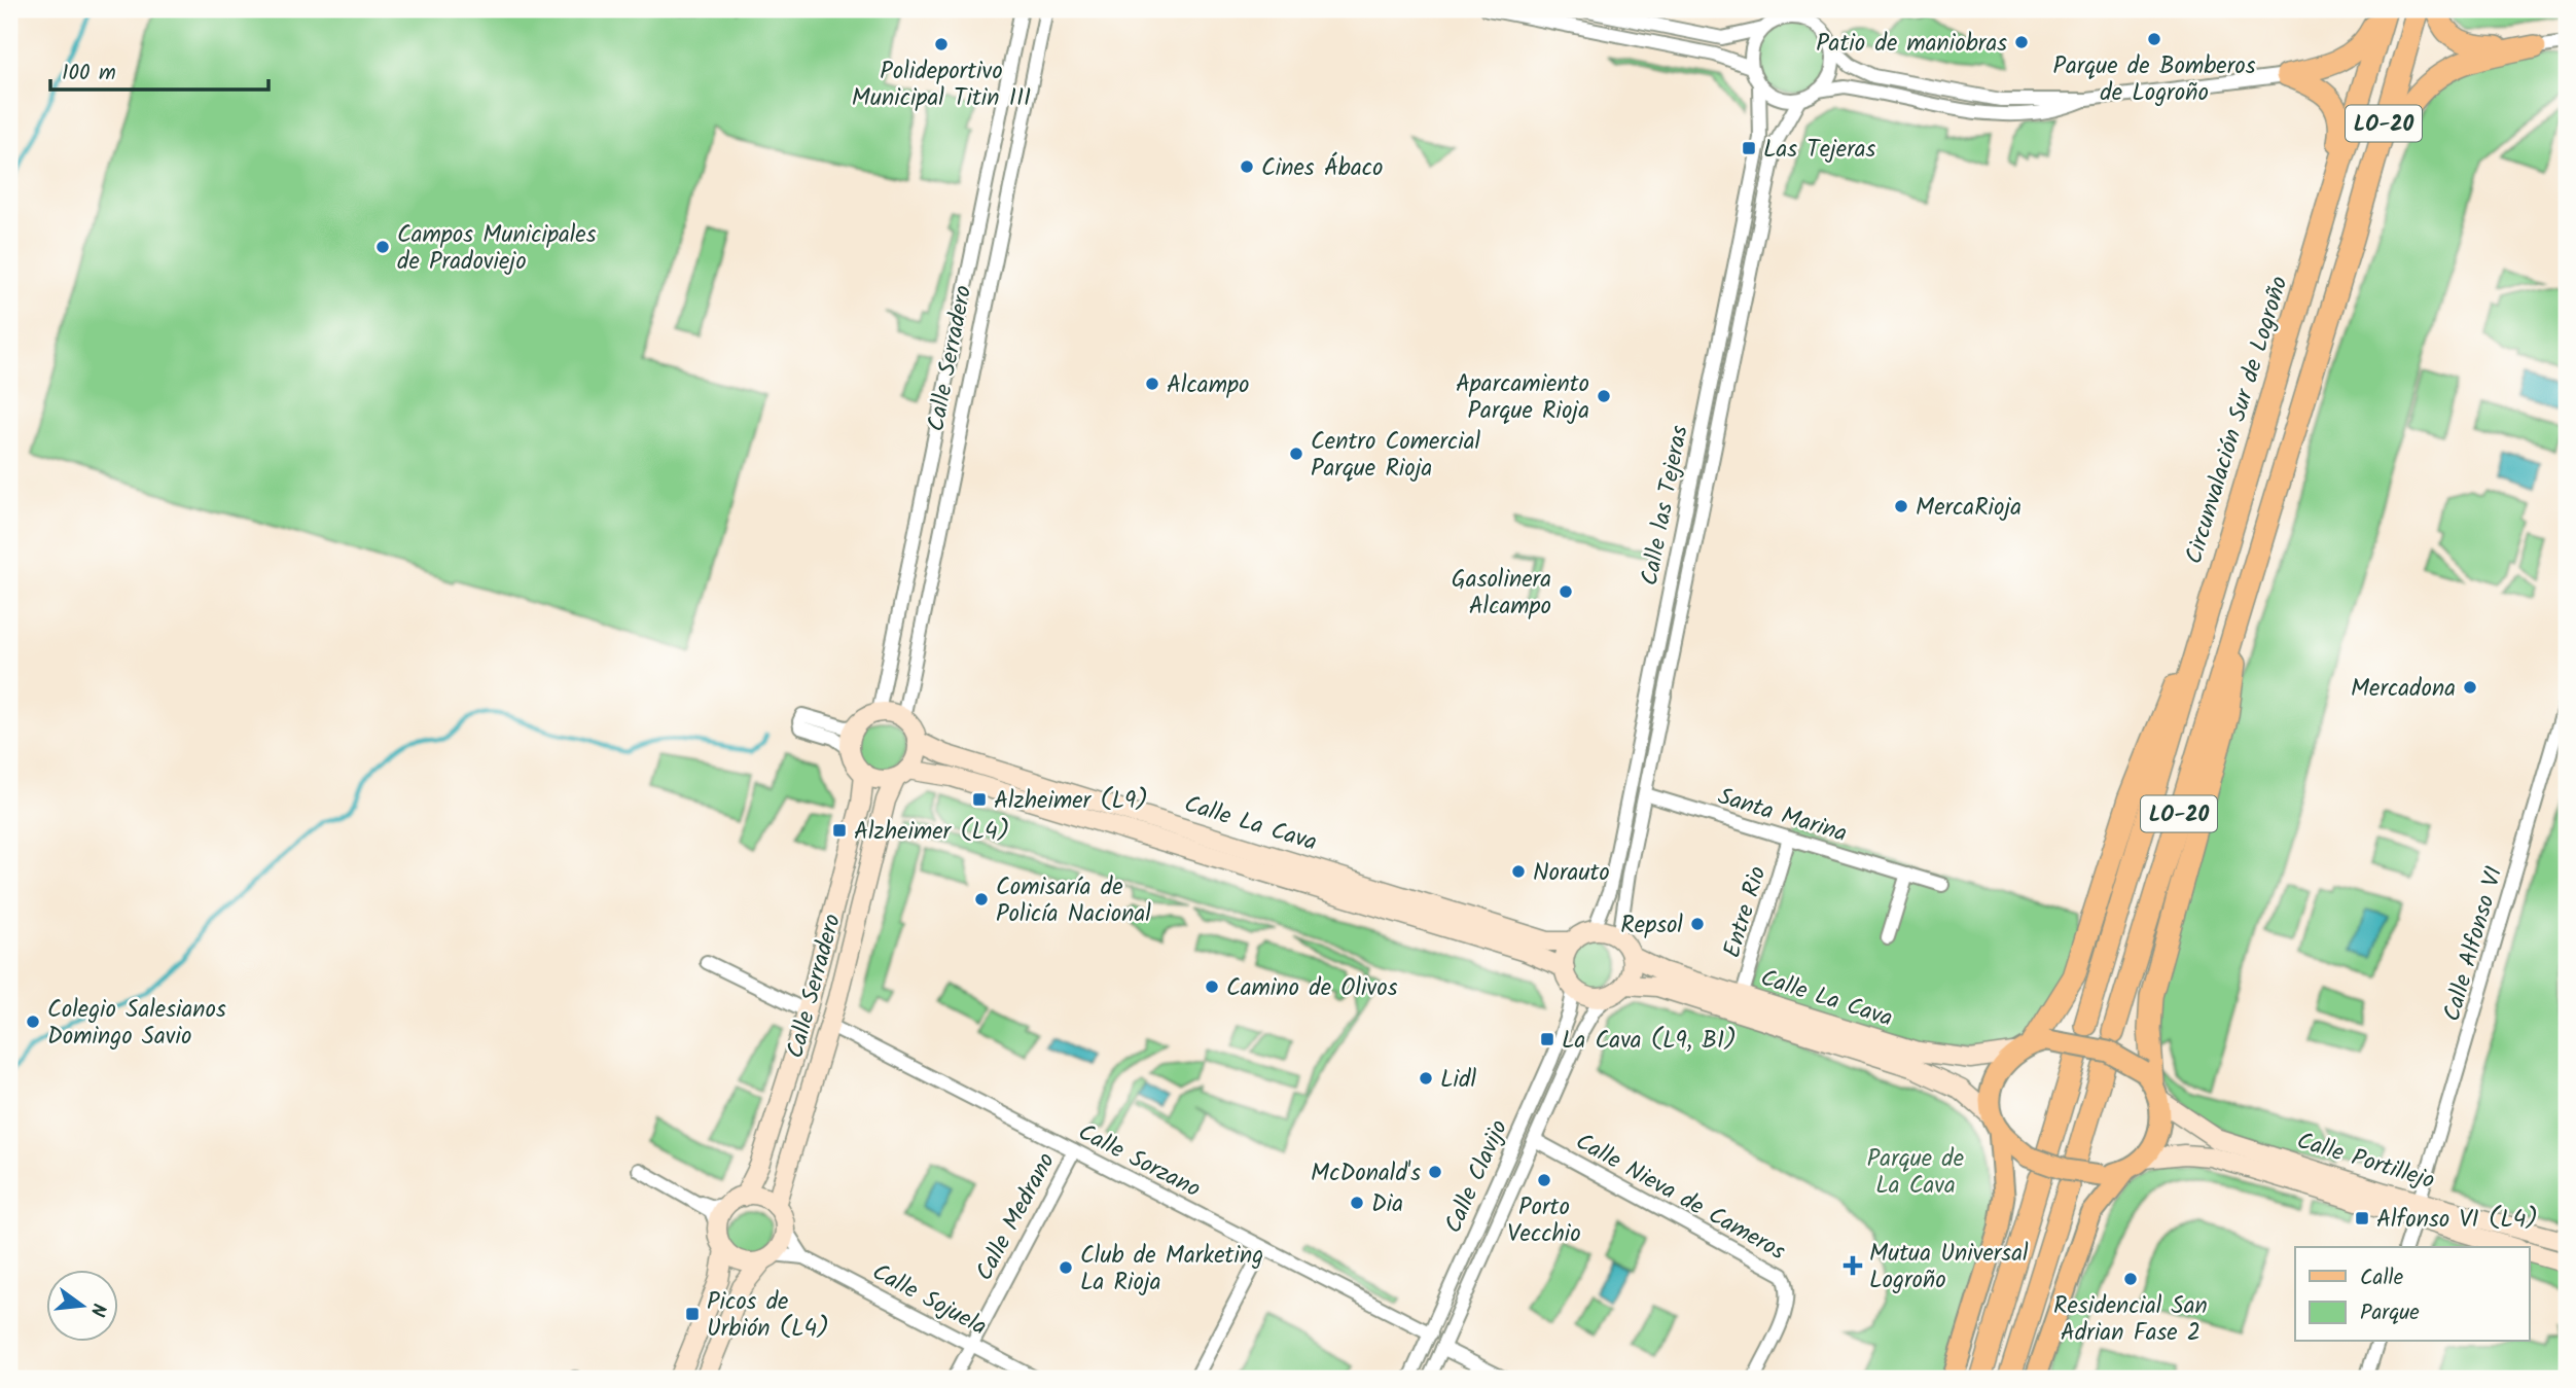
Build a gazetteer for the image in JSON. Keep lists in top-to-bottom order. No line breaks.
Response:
{"streets":{"highway":["LO-20","Circunvalación Sur de Logroño"],"main road":["Calle Serradero","Calle La Cava","Calle Portillejo"],"street":["Calle las Tejeras","Santa Marina","Entre Rio","Calle Alfonso VI","Calle Sorzano","Calle Clavijo","Calle Nieva de Cameros","Calle Medrano","Calle Sojuela"]},"crossings":[["Calle Serradero","Calle La Cava"],["Calle Serradero","Calle Sorzano"],["Calle Serradero","Calle Sojuela"],["Calle las Tejeras","Santa Marina"],["Calle las Tejeras","Calle La Cava"],["Calle las Tejeras","Calle Clavijo"],["Santa Marina","Entre Rio"],["Calle La Cava","Entre Rio"],["Calle La Cava","Calle Portillejo"],["Calle La Cava","Calle Clavijo"],["Calle Alfonso VI","Calle Portillejo"],["Calle Sorzano","Calle Clavijo"],["Calle Sorzano","Calle Medrano"],["Calle Clavijo","Calle Nieva de Cameros"],["Calle Medrano","Calle Sojuela"]],"parks":["Parque de La Cava"],"places":{"other":["Parque de Bomberos de Logroño","Patio de maniobras","Polideportivo Municipal Titin III","Cines Ábaco","Campos Municipales de Pradoviejo","Alcampo","Aparcamiento Parque Rioja","Centro Comercial Parque Rioja","MercaRioja","Gasolinera Alcampo","Mercadona","Norauto","Comisaría de Policía Nacional","Repsol","Camino de Olivos","Colegio Salesianos Domingo Savio","Lidl","McDonald's","Porto Vecchio","Dia","Club de Marketing La Rioja","Residencial San Adrian Fase 2"],"transit":["Las Tejeras","Alzheimer (L9)","Alzheimer (L4)","La Cava (L9, B1)","Alfonso VI (L4)","Picos de Urbión (L4)"],"health":["Mutua Universal Logroño"]},"legend":["Calle","Parque"],"scale_bar":"100 m","north":"right"}
